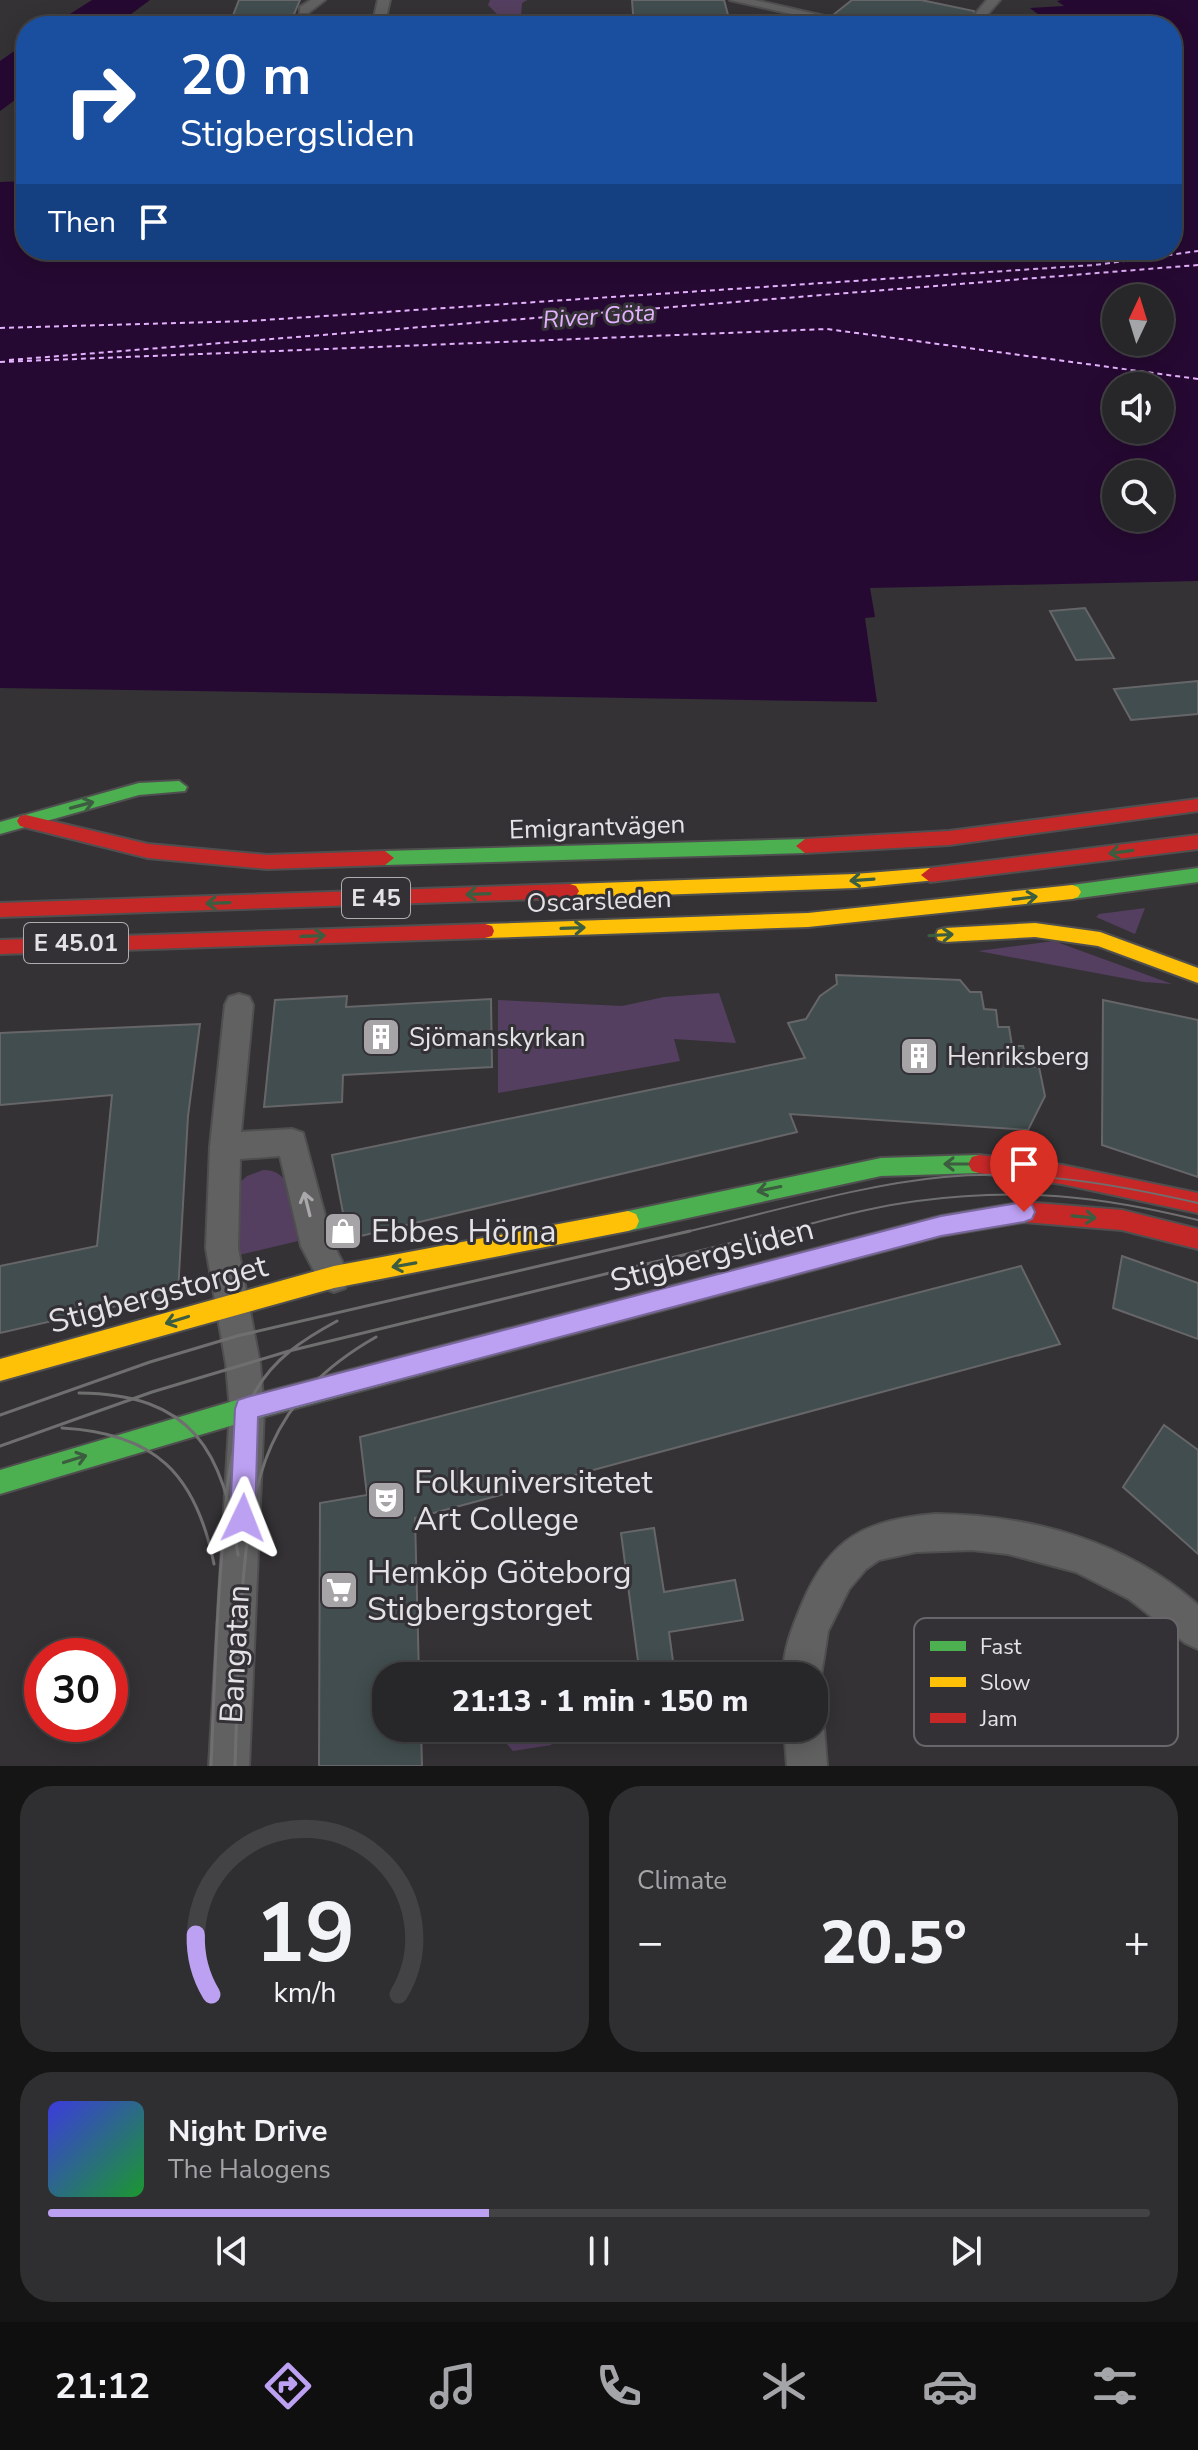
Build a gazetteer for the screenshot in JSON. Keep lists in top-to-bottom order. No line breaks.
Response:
{"streets":{"main road":["Emigrantvägen","E 45","Oscarsleden","E 45.01","Stigbergsliden","Stigbergstorget"],"street":["Bangatan"]},"crossings":[["Stigbergsliden","Stigbergstorget"],["Stigbergsliden","Bangatan"],["Stigbergstorget","Bangatan"]],"water":["River Göta"],"places":{"building":["Sjömanskyrkan","Henriksberg"],"shop":["Ebbes Hörna"],"theatre":["Folkuniversitetet Art College"],"supermarket":["Hemköp Göteborg Stigbergstorget"]},"legend":["Fast","Slow","Jam"],"north":"top","page":{"turn":["20 m","Stigbergsliden"],"then":"Then","limit":"30","trip":"21:13 · 1 min · 150 m","tile":"Climate","heat":["−","20.5°","+"],"song":["Night Drive","The Halogens"],"tabs":"21:12","gauge":["19","km/h"]}}
